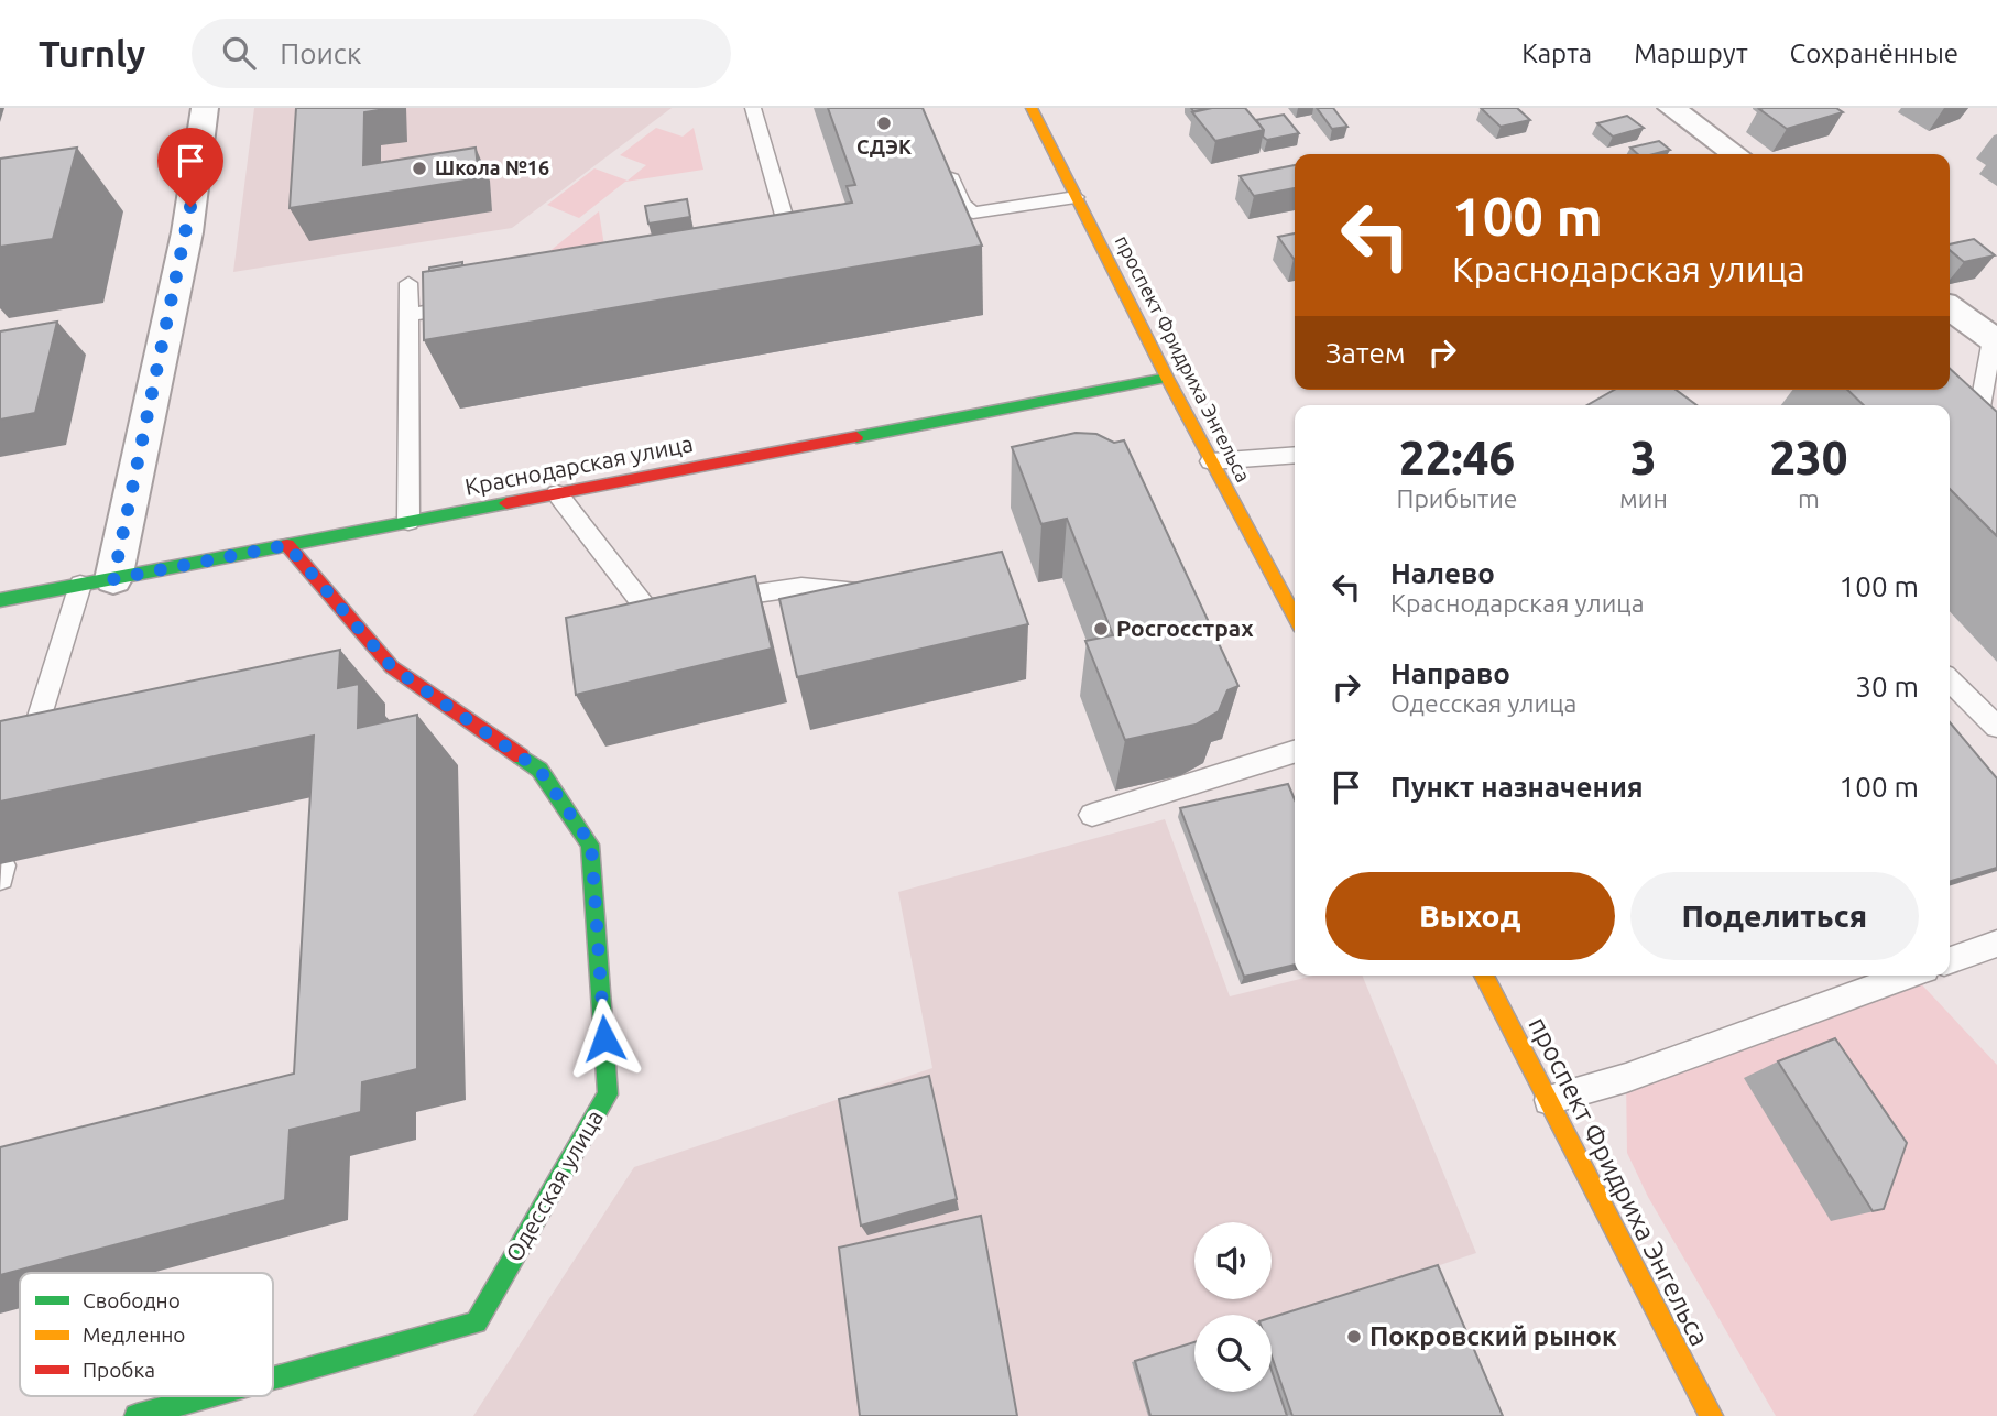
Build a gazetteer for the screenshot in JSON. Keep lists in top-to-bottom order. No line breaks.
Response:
{"streets":{"street":["проспект Фридриха Энгельса","Краснодарская улица","Одесская улица"]},"crossings":[["проспект Фридриха Энгельса","Краснодарская улица"],["Краснодарская улица","Одесская улица"]],"places":["СДЭК","Школа №16","Росгосстрах","Покровский рынок"],"legend":["Свободно","Медленно","Пробка"],"page":{"header":"Turnly","search":"Поиск","nav":["Карта","Маршрут","Сохранённые"],"turn":["100 m","Краснодарская улица"],"then":"Затем","eta":["22:46","Прибытие","3","мин","230","m"],"list":[{"name":"Налево","note":"Краснодарская улица","value":"100 m"},{"name":"Направо","note":"Одесская улица","value":"30 m"},{"name":"Пункт назначения","value":"100 m"}],"buttons":["Выход","Поделиться"]}}
